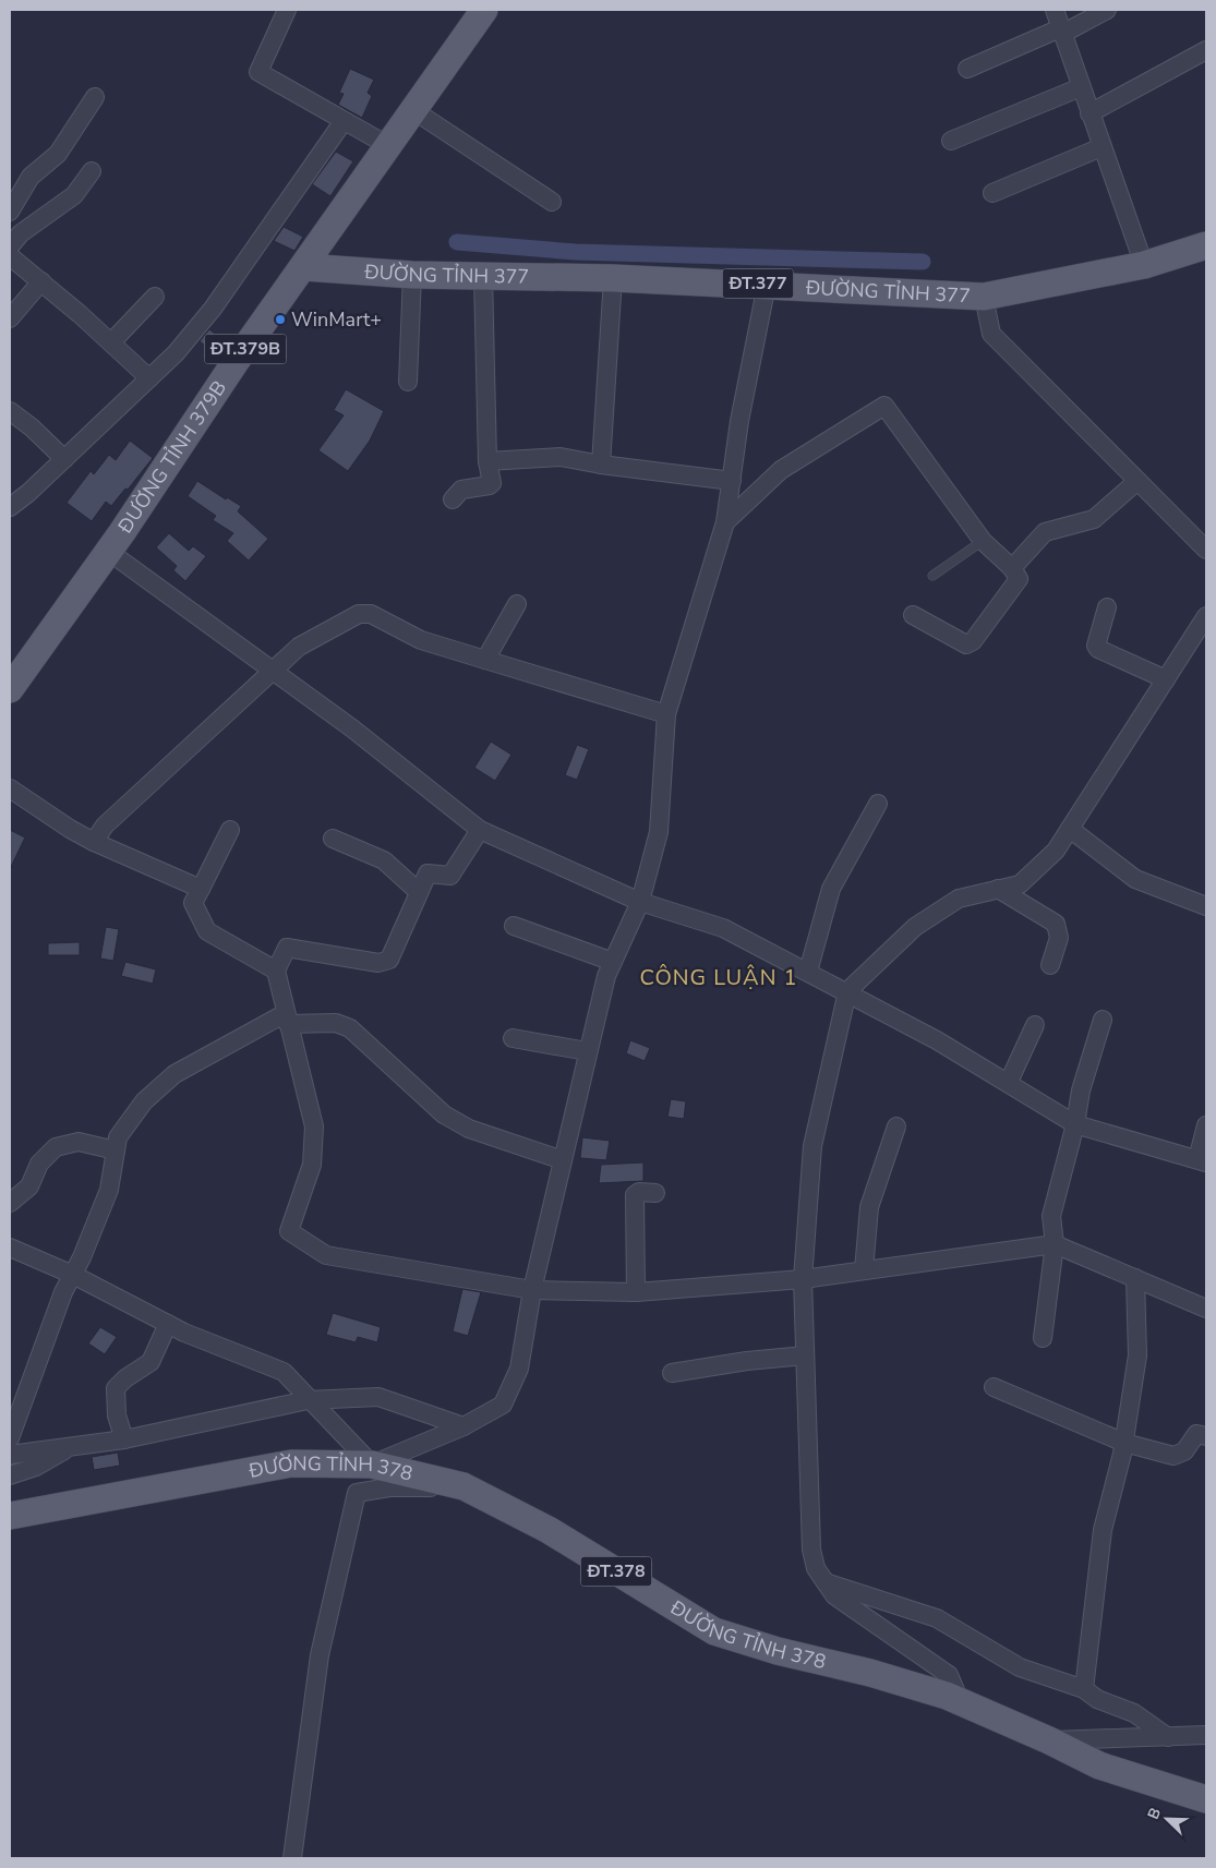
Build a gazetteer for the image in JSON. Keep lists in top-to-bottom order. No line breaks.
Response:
{"streets":{"main road":["ĐƯỜNG TỈNH 377","ĐT.377","ĐT.379B","ĐƯỜNG TỈNH 379B","ĐƯỜNG TỈNH 378","ĐT.378"]},"crossings":[["ĐƯỜNG TỈNH 377","ĐƯỜNG TỈNH 379B"]],"districts":["CÔNG LUẬN 1"],"places":["WinMart+"],"north":"top left"}
